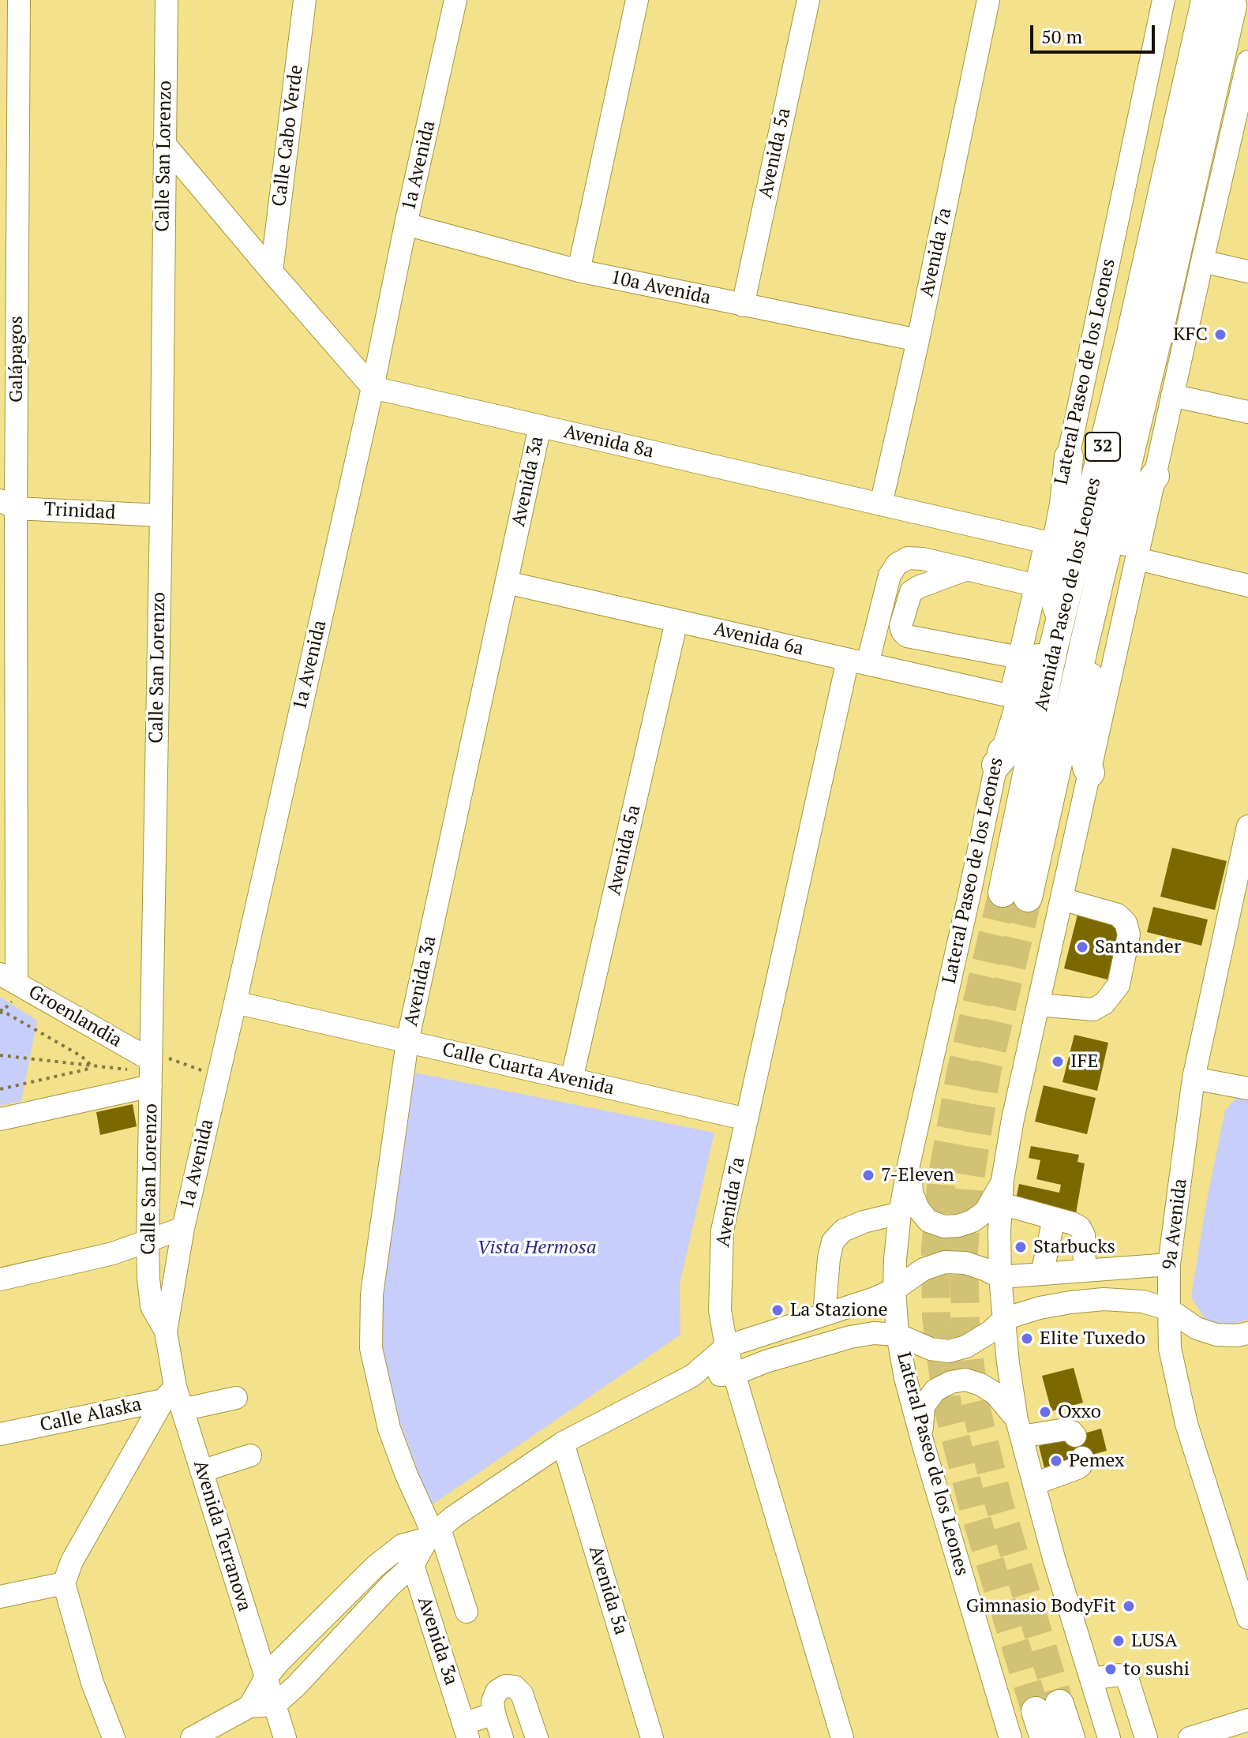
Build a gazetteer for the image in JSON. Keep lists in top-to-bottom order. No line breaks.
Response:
{"streets":{"main road":["32","Avenida Paseo de los Leones"],"street":["Calle Cabo Verde","Avenida 5a","Calle San Lorenzo","1a Avenida","Avenida 7a","10a Avenida","Galápagos","Lateral Paseo de los Leones","Avenida 8a","Avenida 3a","Trinidad","Avenida 6a","Groenlandia","Calle Cuarta Avenida","9a Avenida","Calle Alaska","Avenida Terranova"]},"crossings":[["Avenida 5a","10a Avenida"],["Avenida 5a","Avenida 6a"],["Avenida 5a","Calle Cuarta Avenida"],["Calle San Lorenzo","1a Avenida"],["Calle San Lorenzo","Trinidad"],["Calle San Lorenzo","Groenlandia"],["Calle San Lorenzo","Avenida Terranova"],["1a Avenida","10a Avenida"],["1a Avenida","Avenida 8a"],["1a Avenida","Calle Cuarta Avenida"],["1a Avenida","Avenida Terranova"],["Avenida 7a","10a Avenida"],["Avenida 7a","Avenida 8a"],["Avenida 7a","Avenida 6a"],["Avenida 7a","Calle Cuarta Avenida"],["Galápagos","Trinidad"],["Galápagos","Groenlandia"],["Lateral Paseo de los Leones","Avenida 8a"],["Lateral Paseo de los Leones","Avenida 6a"],["Avenida 8a","Avenida 3a"],["Avenida 3a","Avenida 6a"],["Avenida 3a","Calle Cuarta Avenida"],["Calle Alaska","Avenida Terranova"]],"parks":["Vista Hermosa"],"places":["KFC","Santander","IFE","7-Eleven","Starbucks","La Stazione","Elite Tuxedo","Oxxo","Pemex","Gimnasio BodyFit","LUSA","to sushi"],"scale_bar":"50 m"}
